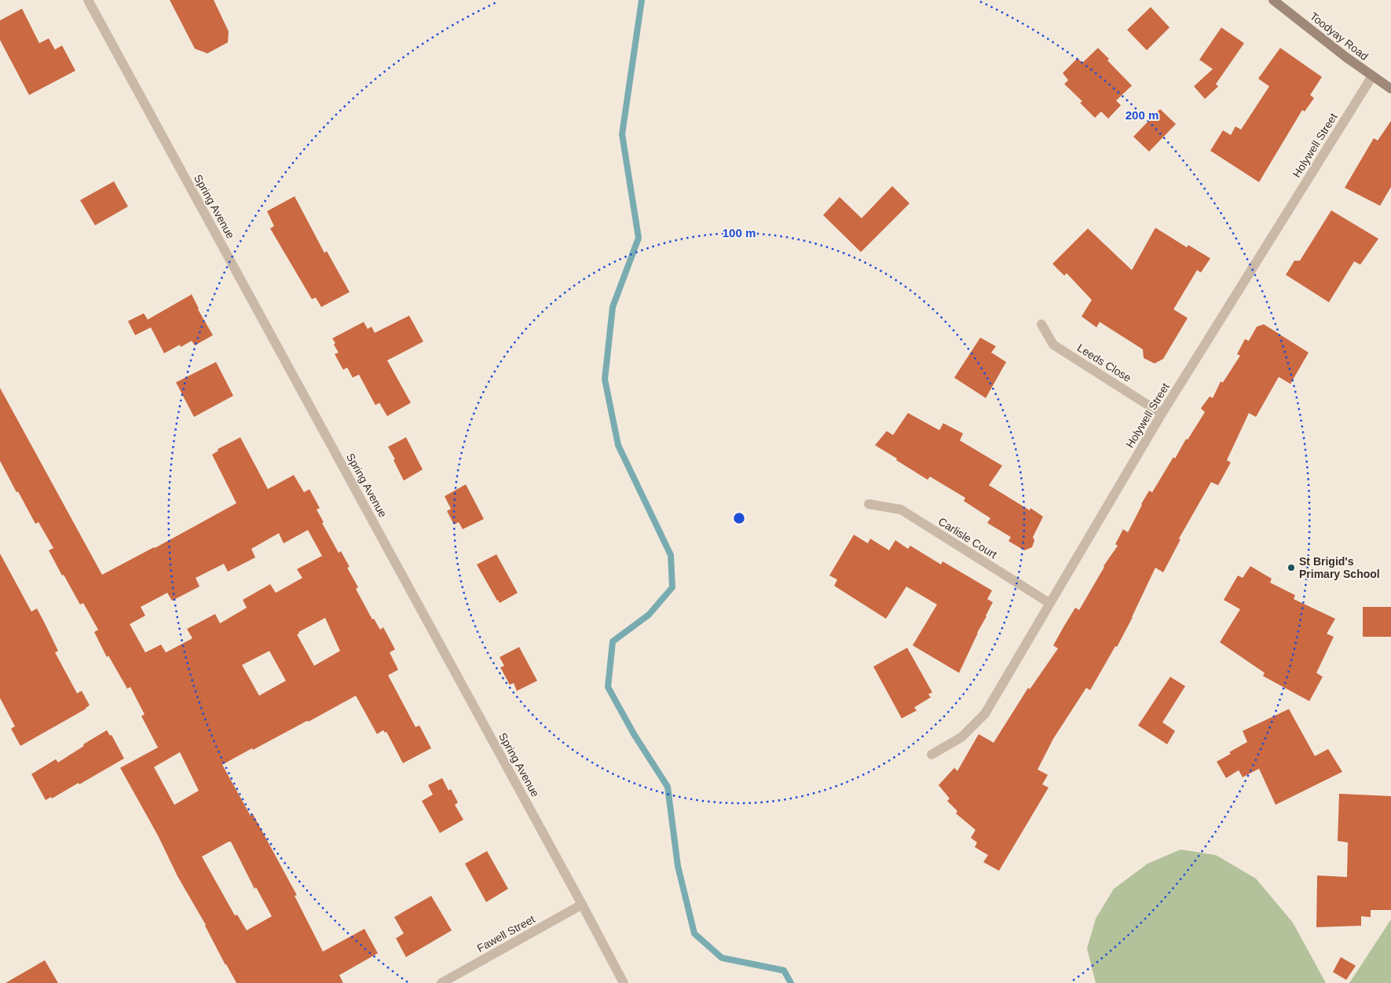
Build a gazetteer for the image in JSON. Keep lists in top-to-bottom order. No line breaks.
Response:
{"streets":{"main road":["Toodyay Road"],"street":["Holywell Street","Spring Avenue","Leeds Close","Carlisle Court","Fawell Street"]},"crossings":[["Toodyay Road","Holywell Street"],["Holywell Street","Leeds Close"],["Holywell Street","Carlisle Court"],["Spring Avenue","Fawell Street"]],"places":["St Brigid's Primary School"],"rings":["200 m","100 m"]}
